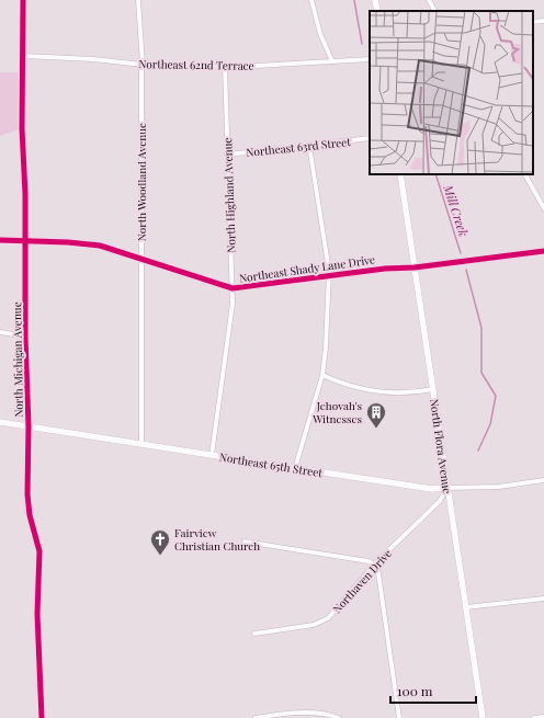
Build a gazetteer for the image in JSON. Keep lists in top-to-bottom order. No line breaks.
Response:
{"streets":{"street":["Northeast 62nd Terrace","Northeast 63rd Street","North Woodland Avenue","North Highland Avenue","Northeast Shady Lane Drive","North Michigan Avenue","North Flora Avenue","Northeast 65th Street","Northaven Drive"]},"crossings":[["Northeast 62nd Terrace","North Woodland Avenue"],["Northeast 62nd Terrace","North Highland Avenue"],["Northeast 62nd Terrace","North Michigan Avenue"],["Northeast 63rd Street","North Highland Avenue"],["North Woodland Avenue","Northeast Shady Lane Drive"],["North Woodland Avenue","Northeast 65th Street"],["North Highland Avenue","Northeast Shady Lane Drive"],["North Highland Avenue","Northeast 65th Street"],["Northeast Shady Lane Drive","North Michigan Avenue"],["Northeast Shady Lane Drive","North Flora Avenue"],["North Michigan Avenue","Northeast 65th Street"],["North Flora Avenue","Northeast 65th Street"],["North Flora Avenue","Northaven Drive"],["Northeast 65th Street","Northaven Drive"]],"water":["Mill Creek"],"places":{"building":["Jehovah's Witnesses"],"church":["Fairview Christian Church"]},"scale_bar":"100 m"}
